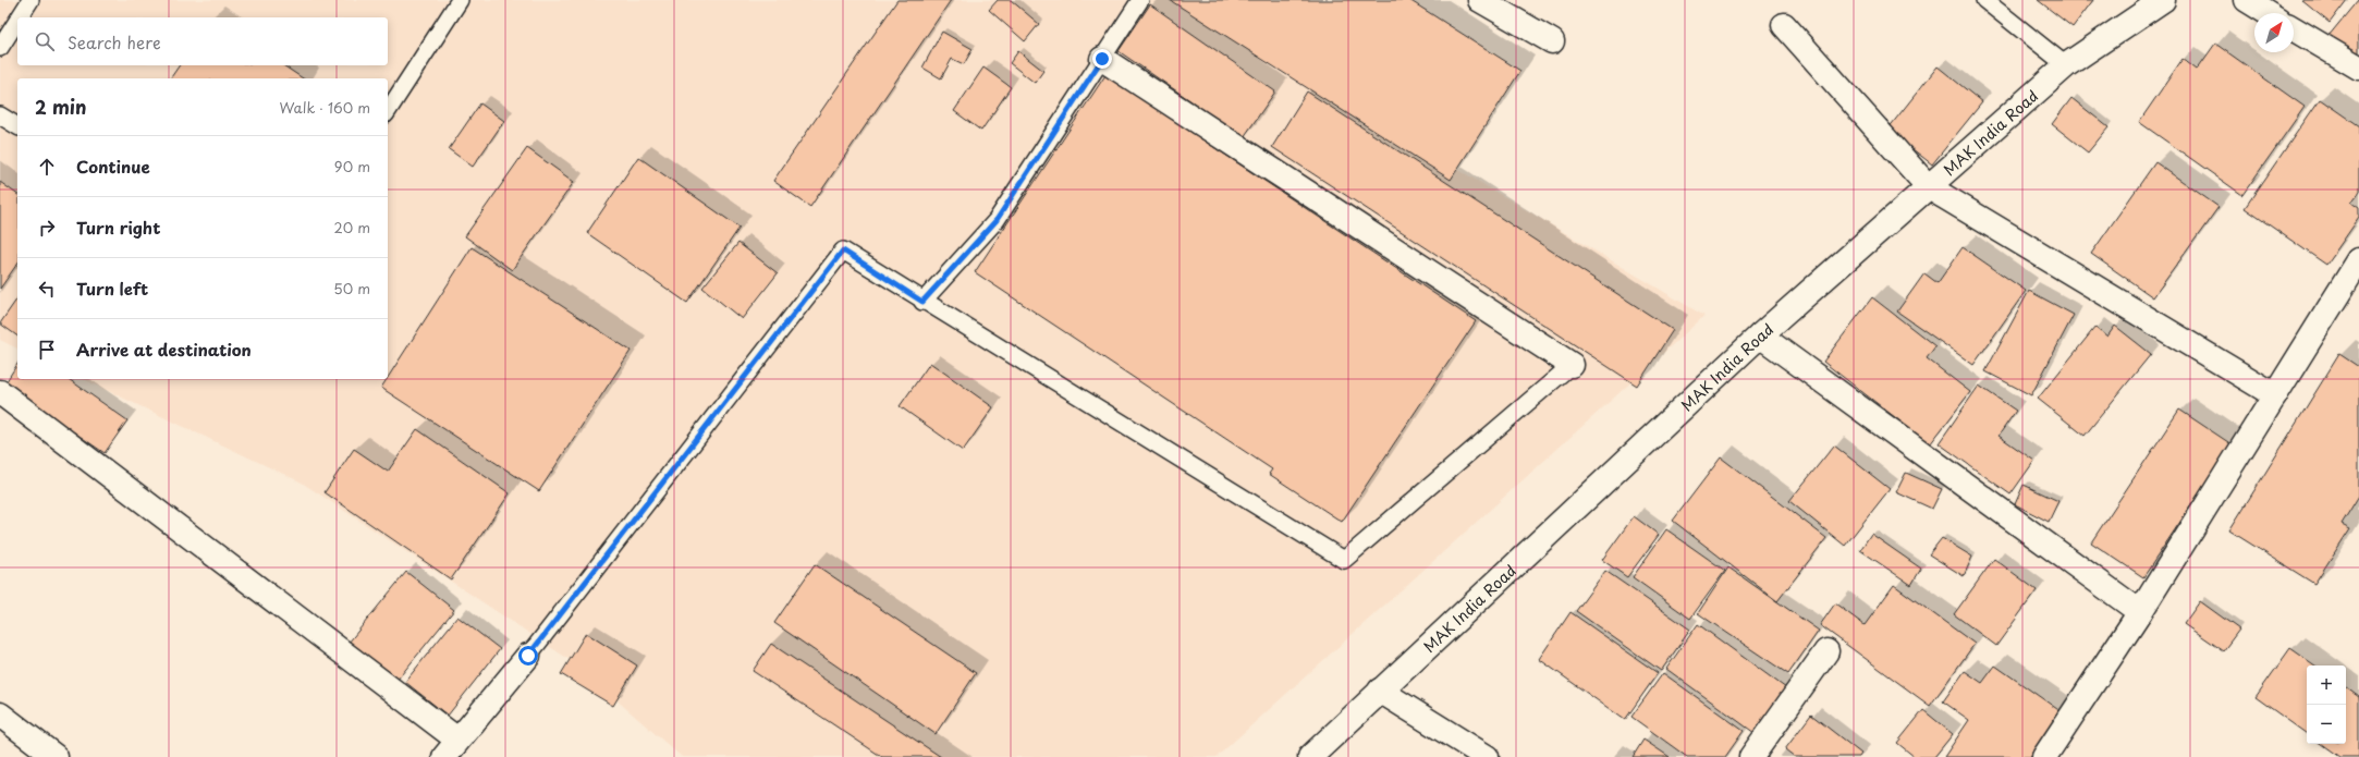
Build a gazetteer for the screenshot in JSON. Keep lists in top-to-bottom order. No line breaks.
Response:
{"streets":{"street":["MAK India Road"]},"north":"top right","page":{"search":"Search here","heading":["2 min","Walk · 160 m"],"list":[["Continue","90 m"],["Turn right","20 m"],["Turn left","50 m"],"Arrive at destination"],"map_buttons":["+","−"]}}
